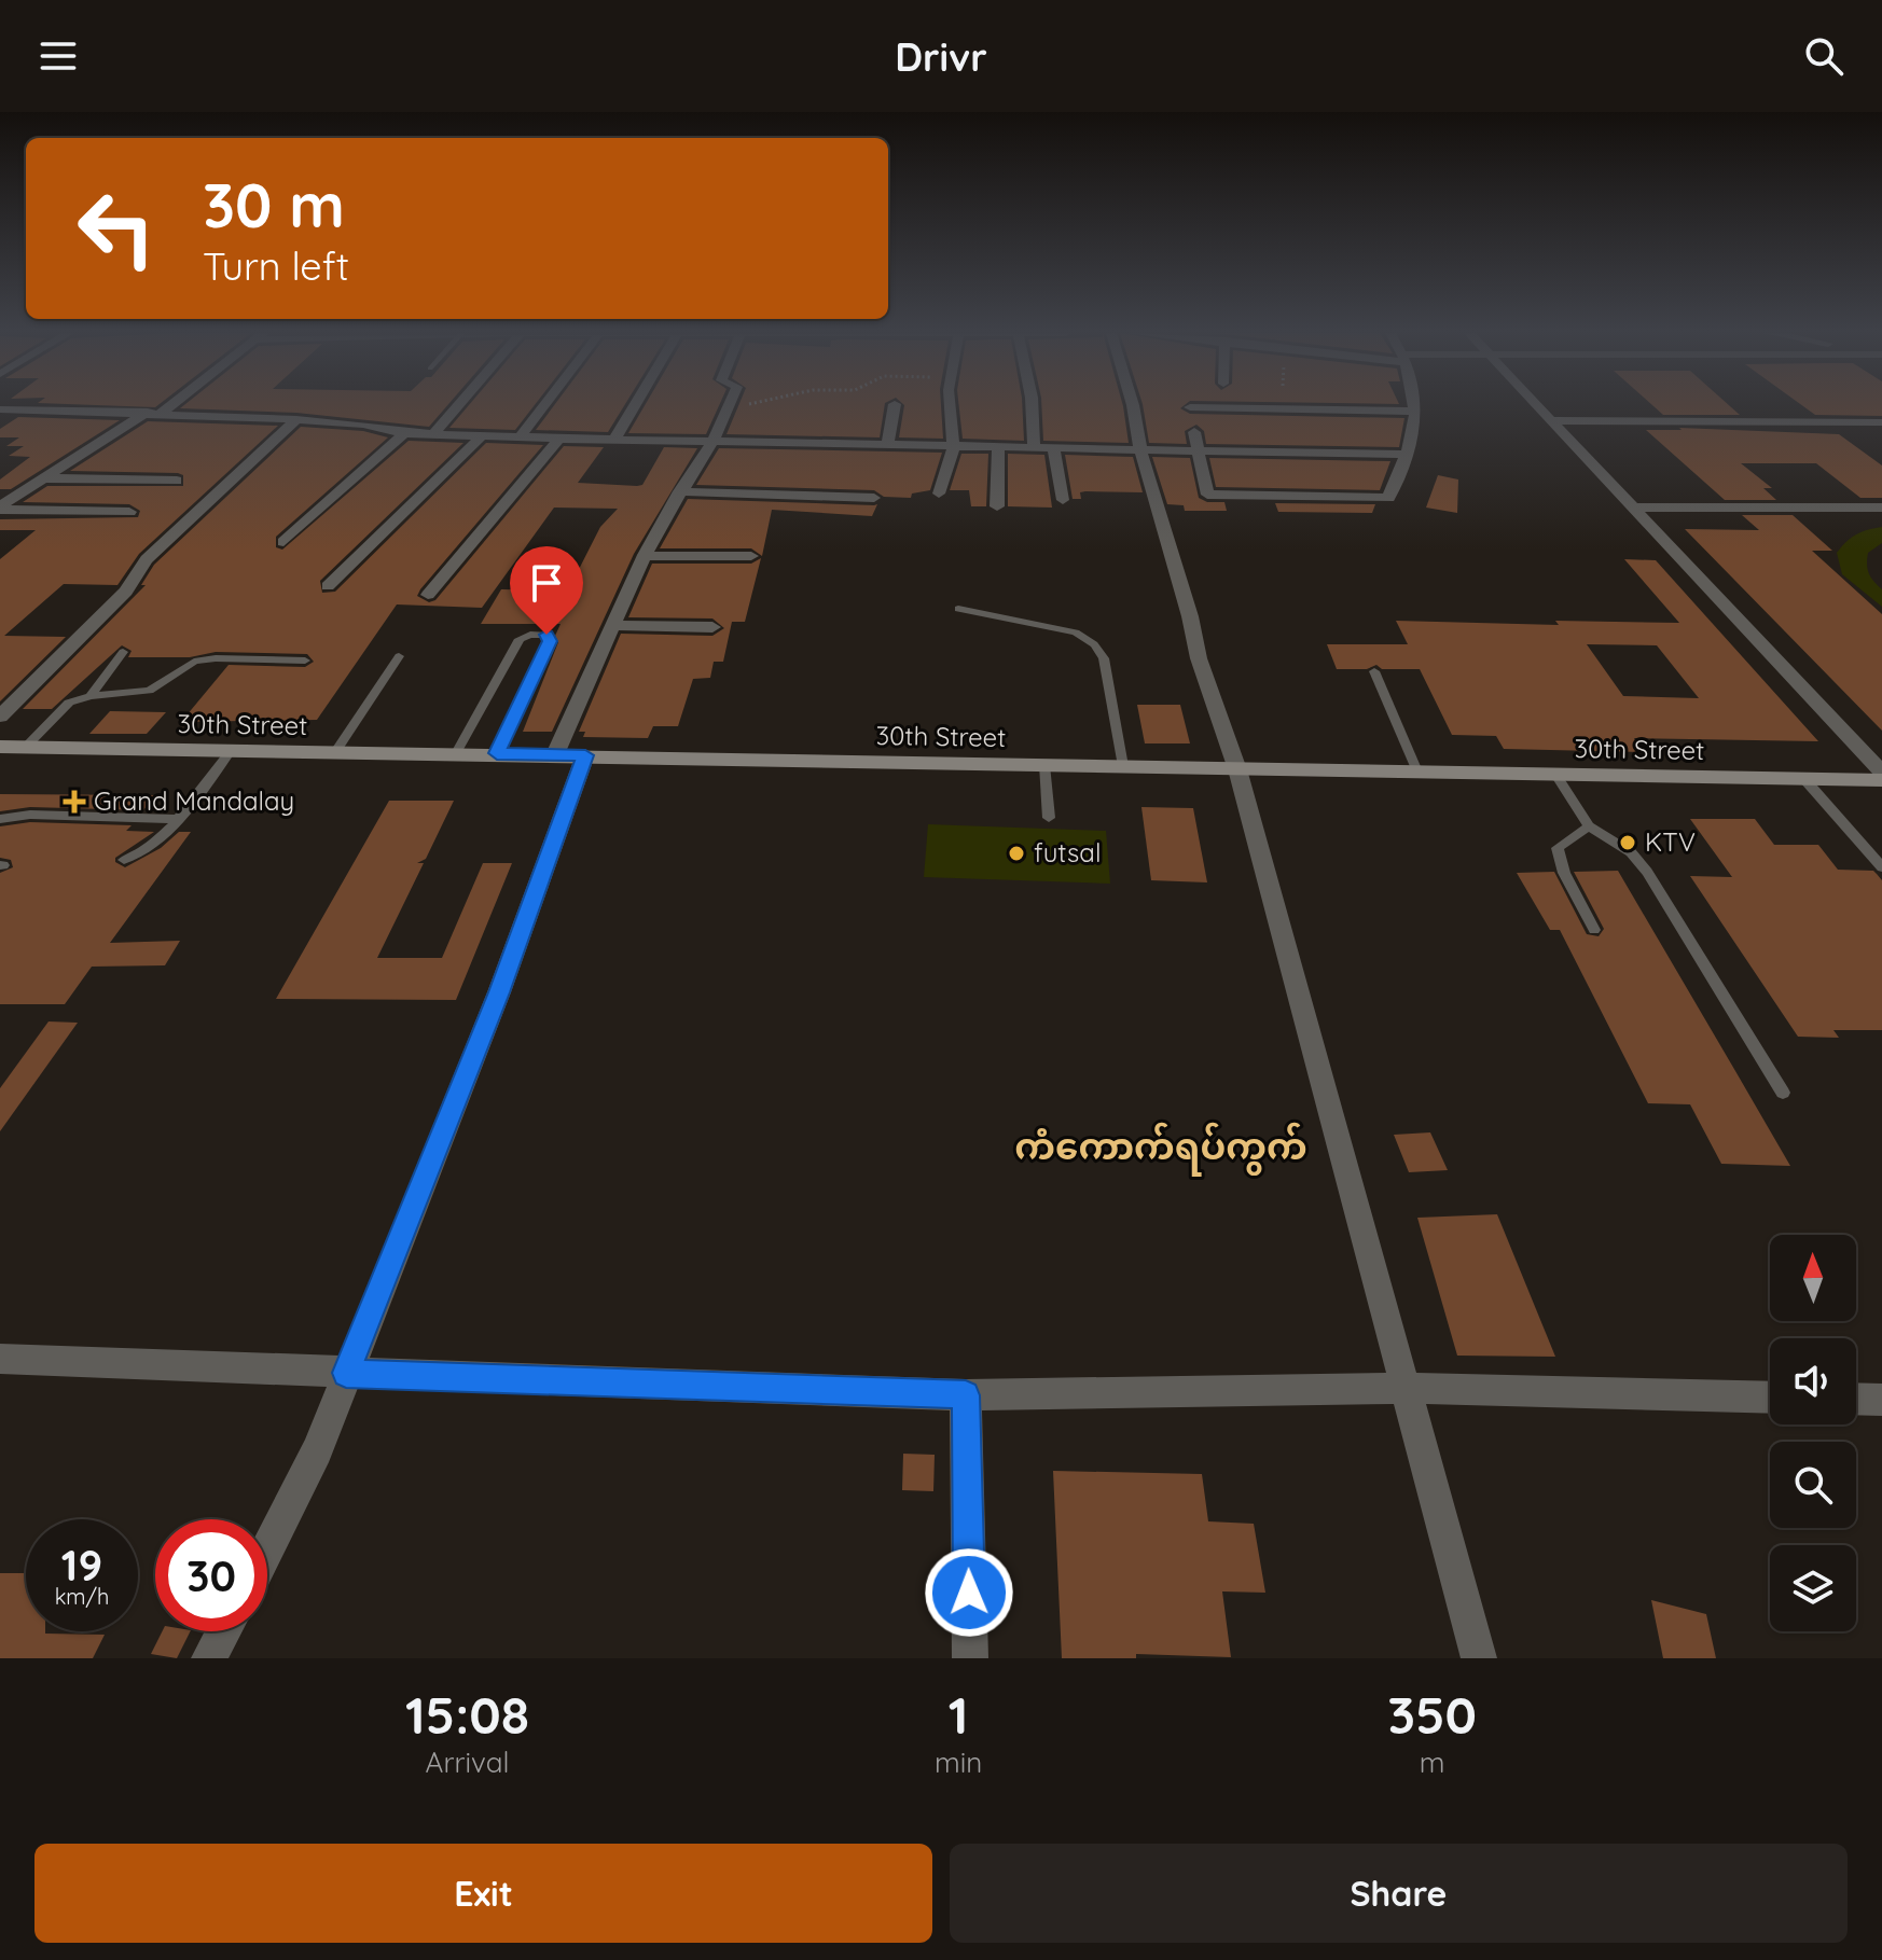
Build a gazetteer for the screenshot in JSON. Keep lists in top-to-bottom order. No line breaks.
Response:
{"streets":{"main road":["30th Street"]},"districts":["ကံကောက်ရပ်ကွက်"],"places":{"health":["Grand Mandalay"],"other":["KTV","futsal"]},"north":"top","page":{"header":"Drivr","turn":["30 m","Turn left"],"speed":"19 km/h","limit":"30","eta":["15:08","Arrival","1","min","350","m"],"buttons":["Exit","Share"]}}
